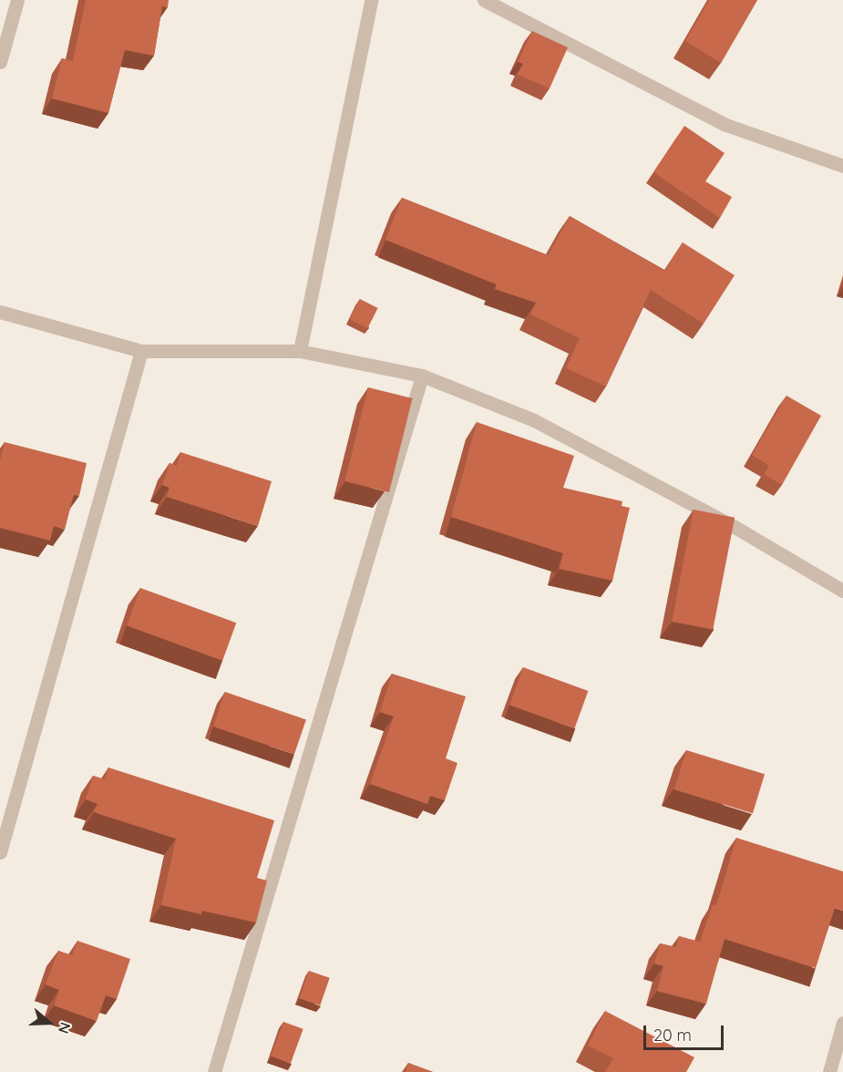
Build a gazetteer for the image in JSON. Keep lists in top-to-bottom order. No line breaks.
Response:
{"scale_bar":"20 m","north":"right"}
